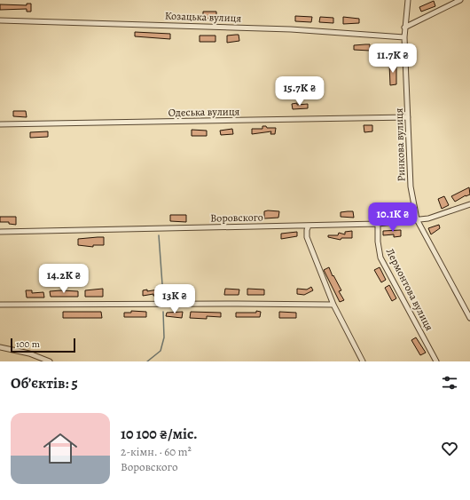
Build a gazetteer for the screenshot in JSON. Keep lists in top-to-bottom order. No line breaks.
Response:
{"streets":{"street":["Козацька вулиця","Одеська вулиця","Ринкова вулиця","Воровского","Лермонтова вулиця"]},"crossings":[["Козацька вулиця","Ринкова вулиця"],["Одеська вулиця","Ринкова вулиця"],["Ринкова вулиця","Воровского"],["Воровского","Лермонтова вулиця"]],"scale_bar":"100 m","page":{"price":["11.7K ₴","15.7K ₴","10.1K ₴","14.2K ₴","13K ₴"],"scale":"100 m","heading":"Об’єктів: 5","list":[{"name":"10 100 ₴/міс.","note":"2-кімн. · 60 m² · Воровского"}]}}
